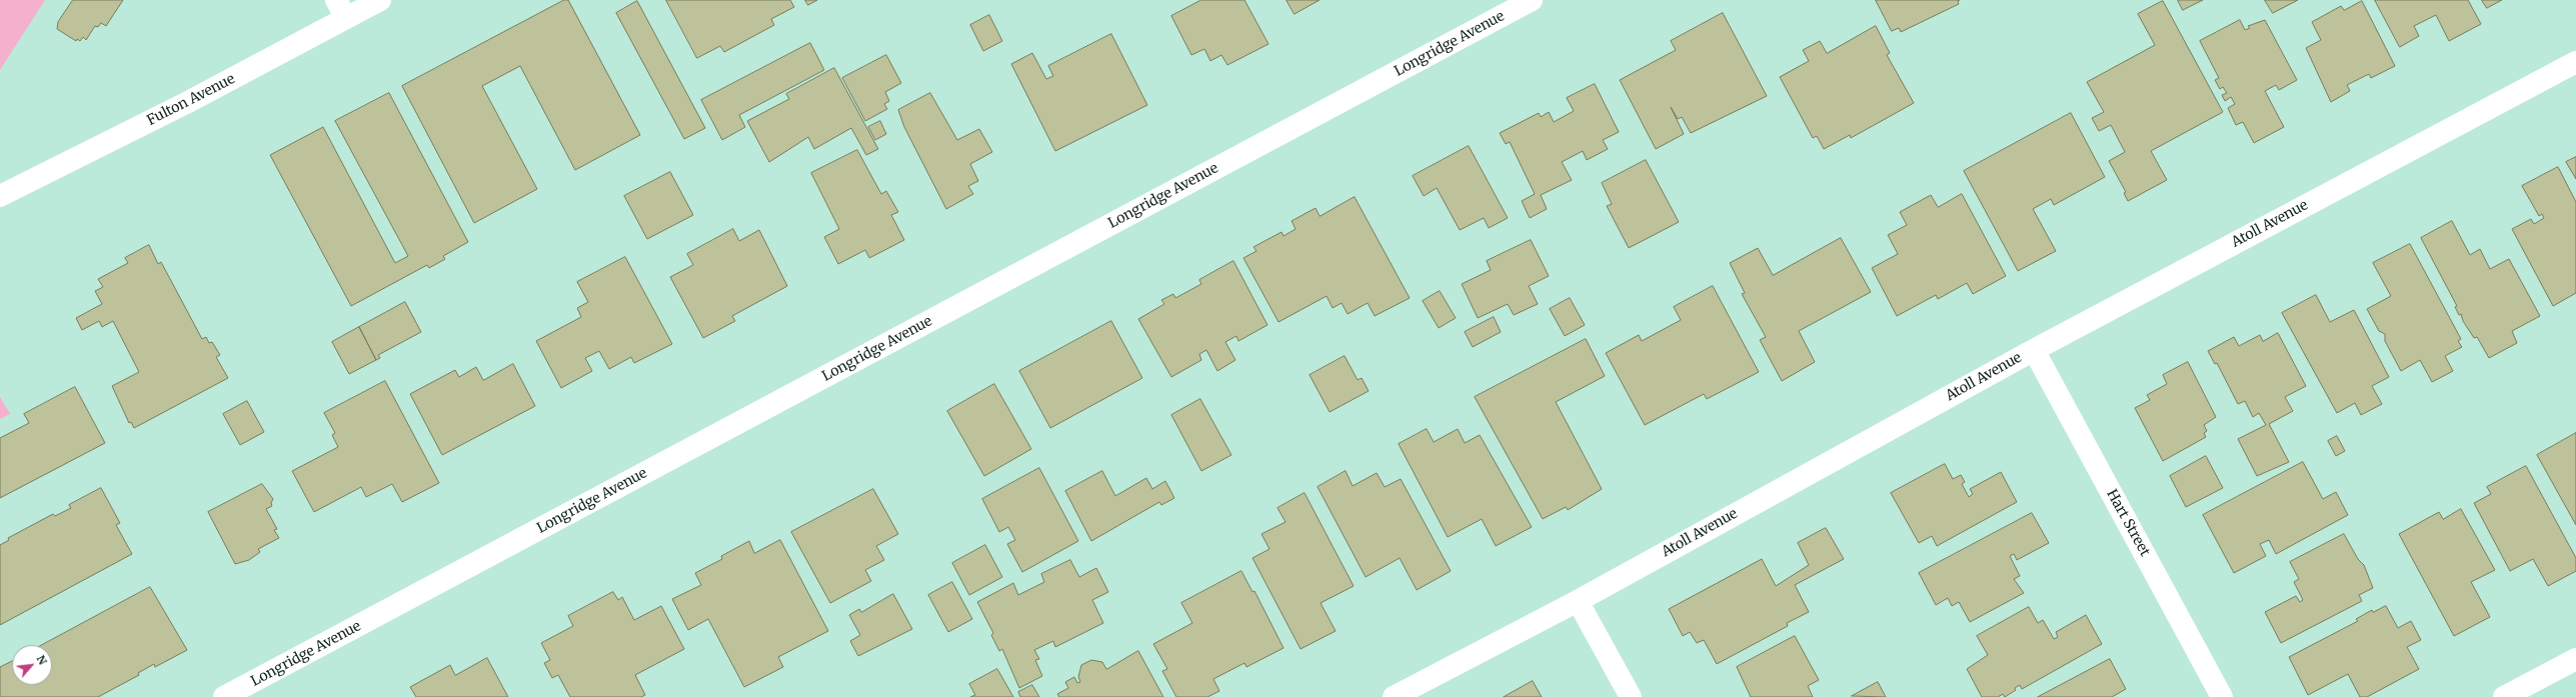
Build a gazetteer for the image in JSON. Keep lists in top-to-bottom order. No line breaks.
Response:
{"streets":{"street":["Longridge Avenue","Fulton Avenue","Atoll Avenue","Hart Street"]},"crossings":[["Atoll Avenue","Hart Street"]],"north":"top right"}
